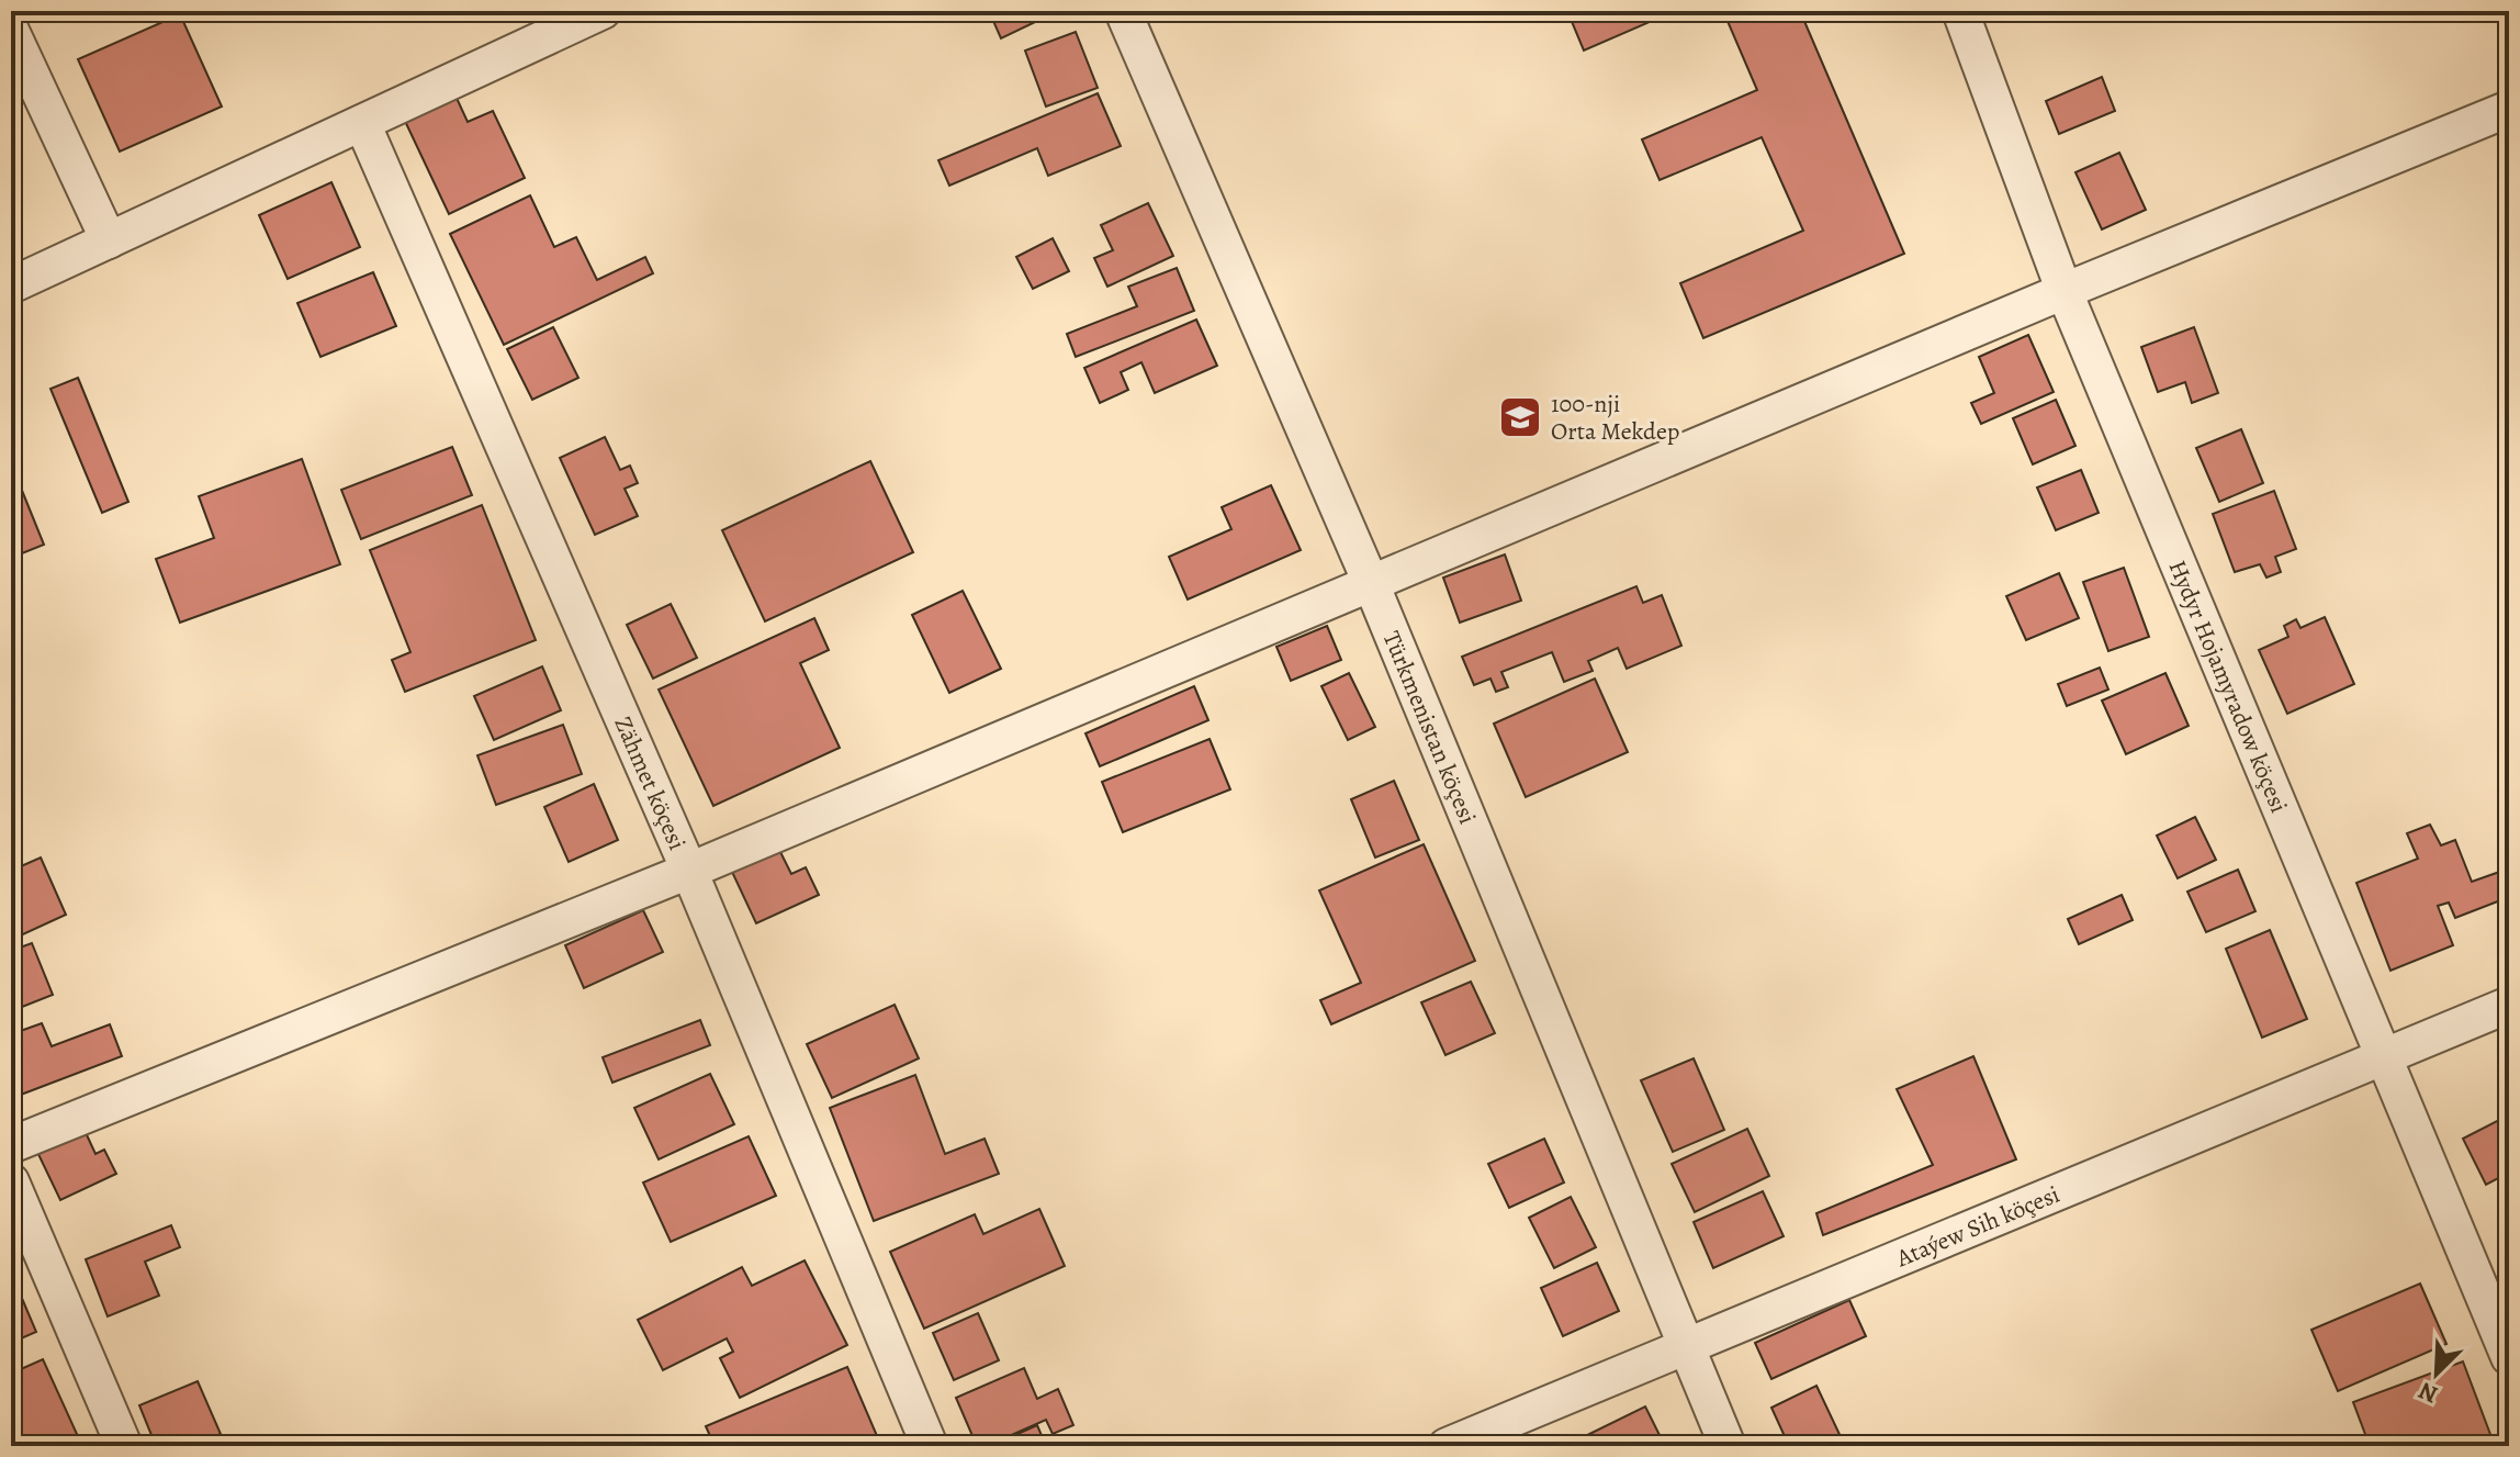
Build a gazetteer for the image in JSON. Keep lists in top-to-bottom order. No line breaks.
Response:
{"streets":{"street":["Hydyr Hojamyradow köçesi","Türkmenistan köçesi","Zähmet köçesi","Ataýew Sih köçesi"]},"crossings":[["Hydyr Hojamyradow köçesi","Ataýew Sih köçesi"],["Türkmenistan köçesi","Ataýew Sih köçesi"]],"places":{"school or university":["100-nji Orta Mekdep"]},"north":"bottom left"}
